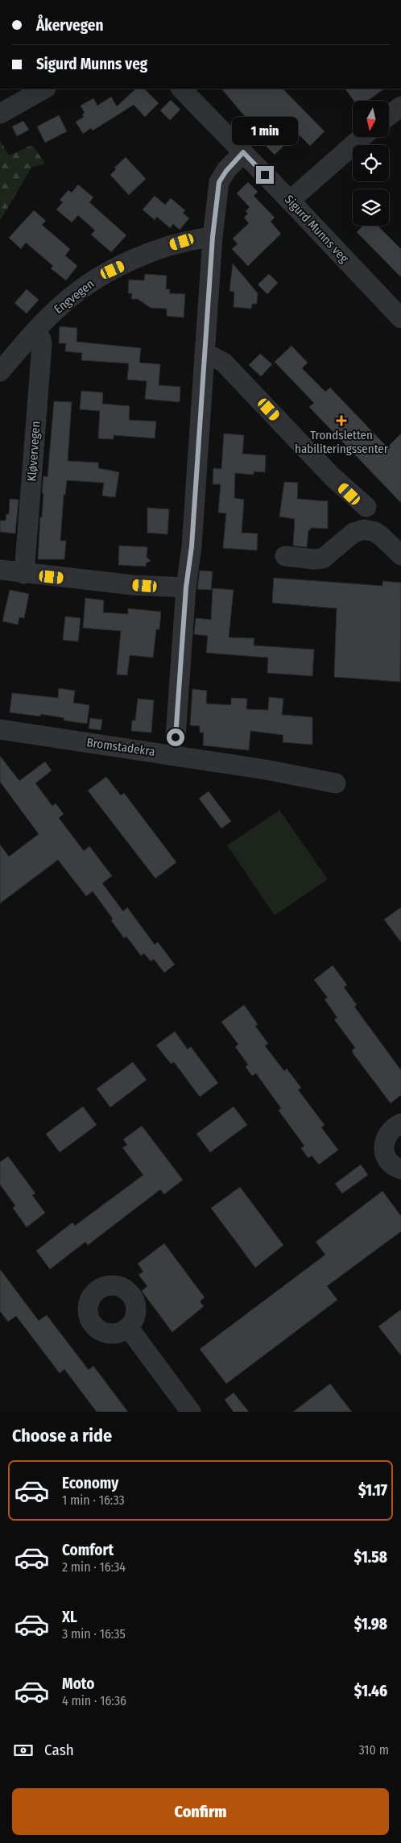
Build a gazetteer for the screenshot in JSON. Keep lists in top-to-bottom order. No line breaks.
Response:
{"streets":{"street":["Sigurd Munns veg","Engvegen","Kløvervegen","Bromstadekra"]},"crossings":[["Engvegen","Kløvervegen"]],"places":{"health":["Trondsletten habiliteringssenter"]},"north":"bottom","page":{"banner":["Åkervegen","Sigurd Munns veg"],"bubble":"1 min","heading":"Choose a ride","list":[{"name":"Economy","note":"1 min · 16:33","value":"$1.17"},{"name":"Comfort","note":"2 min · 16:34","value":"$1.58"},{"name":"XL","note":"3 min · 16:35","value":"$1.98"},{"name":"Moto","note":"4 min · 16:36","value":"$1.46"}],"pay":["Cash","310 m"],"buttons":"Confirm"}}
